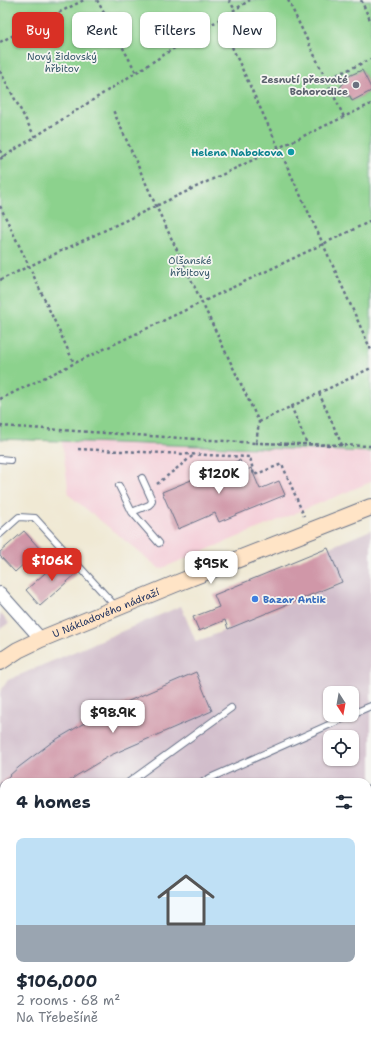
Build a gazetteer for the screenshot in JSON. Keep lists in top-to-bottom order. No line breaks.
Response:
{"streets":{"street":["U Nákladového nádraží"]},"parks":["Nový židovský hřbitov","Olšanské hřbitovy"],"places":["Zesnutí přesvaté Bohorodice","Helena Nabokova","Bazar Antik"],"north":"bottom","page":{"chip":["Buy","Rent","Filters","New"],"price":["$120K","$106K","$95K","$98.9K"],"heading":"4 homes","list":[{"name":"$106,000","note":"2 rooms · 68 m² · Na Třebešíně"}]}}
